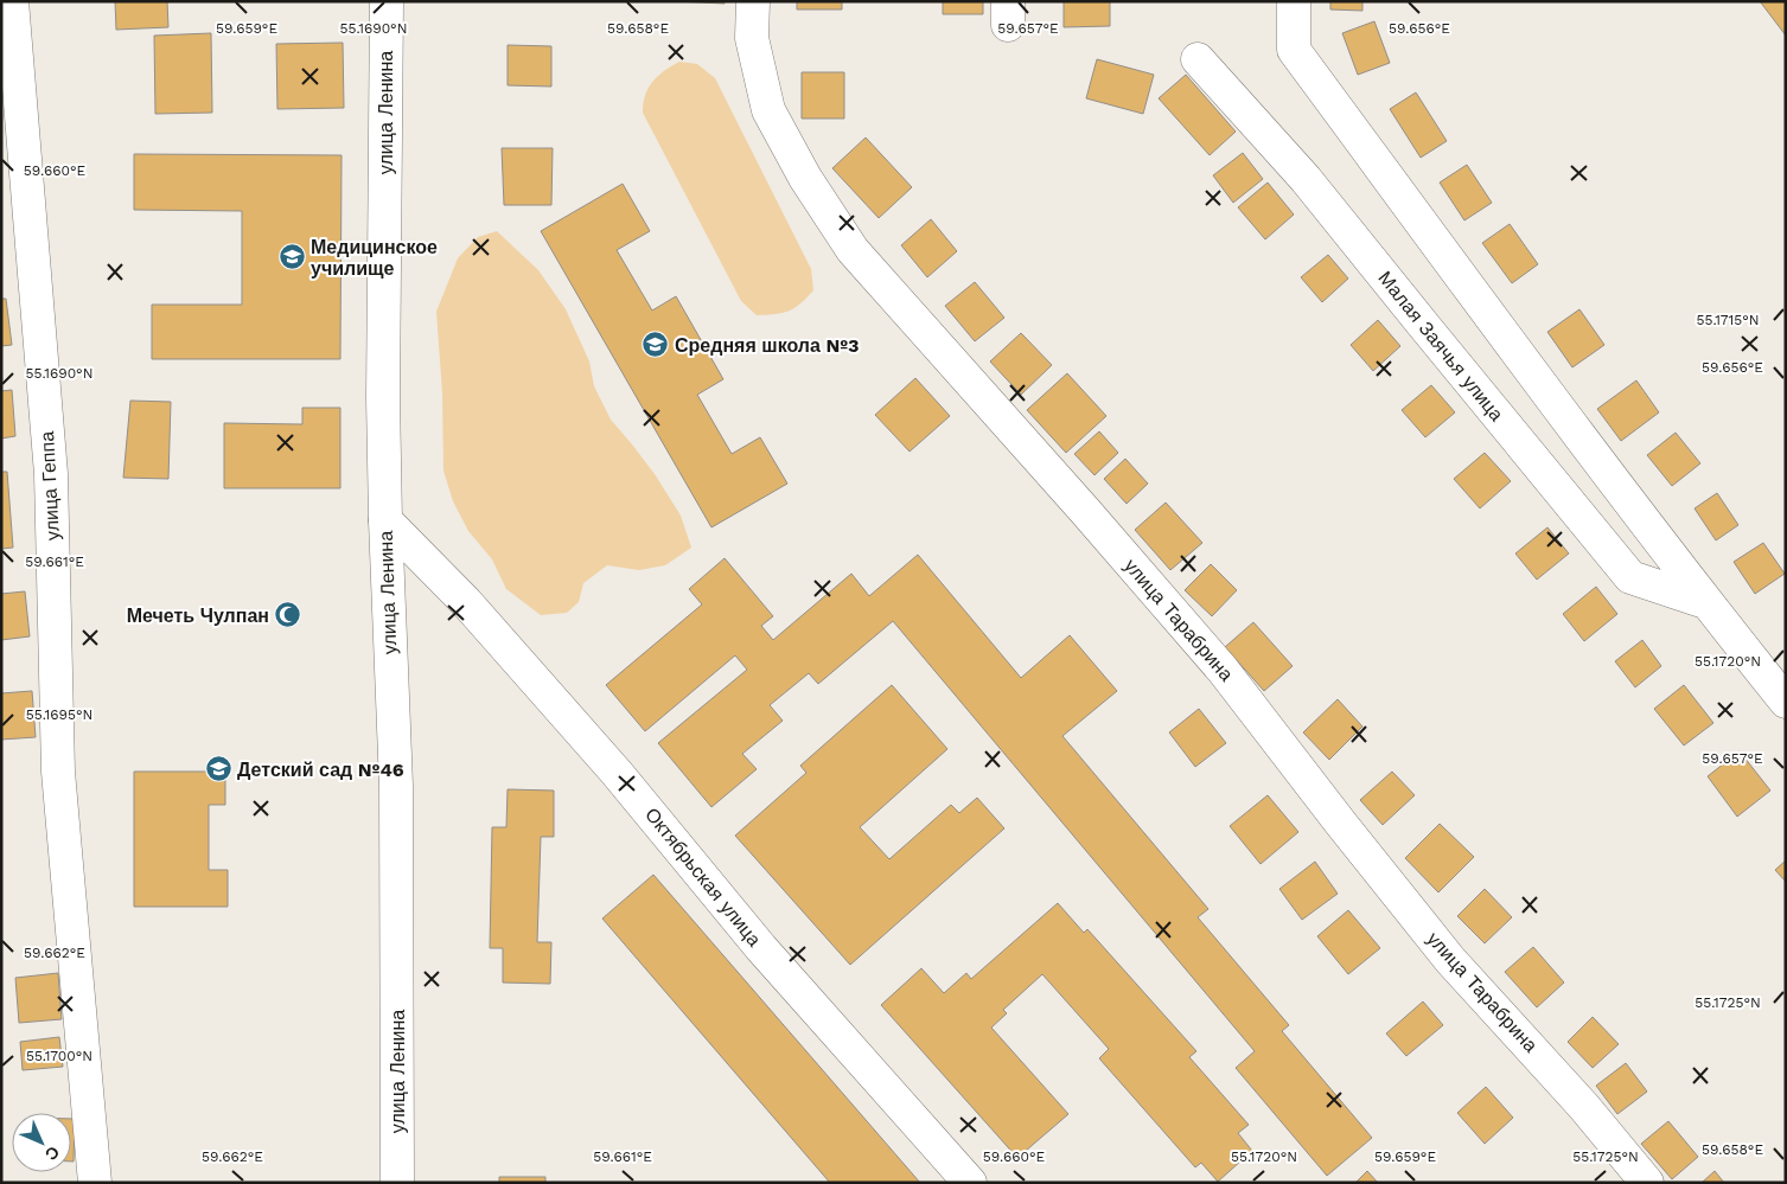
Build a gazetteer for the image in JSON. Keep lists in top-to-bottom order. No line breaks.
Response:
{"streets":{"street":["улица Ленина","Малая Заячья улица","улица Геппа","улица Тарабрина","Октябрьская улица"]},"crossings":[["улица Ленина","Октябрьская улица"]],"places":{"school or university":["Медицинское училище","Средняя школа №3","Детский сад №46"],"mosque":["Мечеть Чулпан"]},"north":"bottom right","coordinates":["59.659°E","55.1690°N","59.658°E","59.657°E","59.656°E","59.660°E","55.1715°N","59.661°E","55.1720°N","55.1695°N","59.662°E","55.1725°N","55.1700°N"]}
